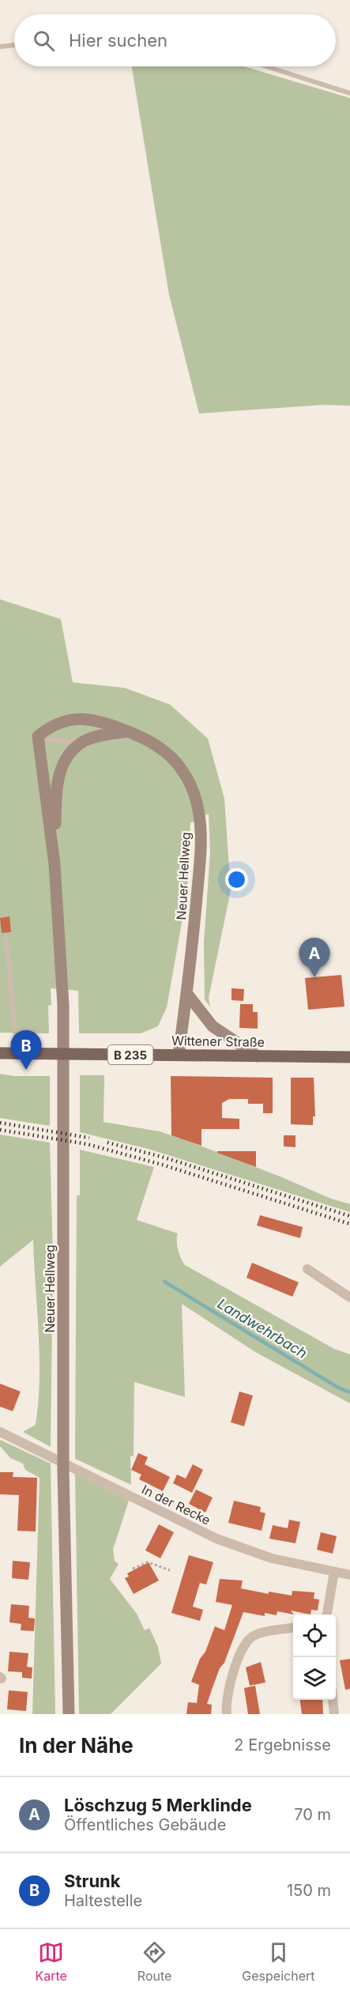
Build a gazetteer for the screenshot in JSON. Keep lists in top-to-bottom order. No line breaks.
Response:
{"streets":{"main road":["Neuer Hellweg","Wittener Straße","B 235"],"street":["In der Recke"]},"crossings":[["Neuer Hellweg","Wittener Straße"]],"water":["Landwehrbach"],"page":{"search":"Hier suchen","pins":["A","B"],"heading":["In der Nähe","2 Ergebnisse"],"list":[{"mark":"A","name":"Löschzug 5 Merklinde","note":"Öffentliches Gebäude","value":"70 m"},{"mark":"B","name":"Strunk","note":"Haltestelle","value":"150 m"}],"nav":["Karte","Route","Gespeichert"]}}
